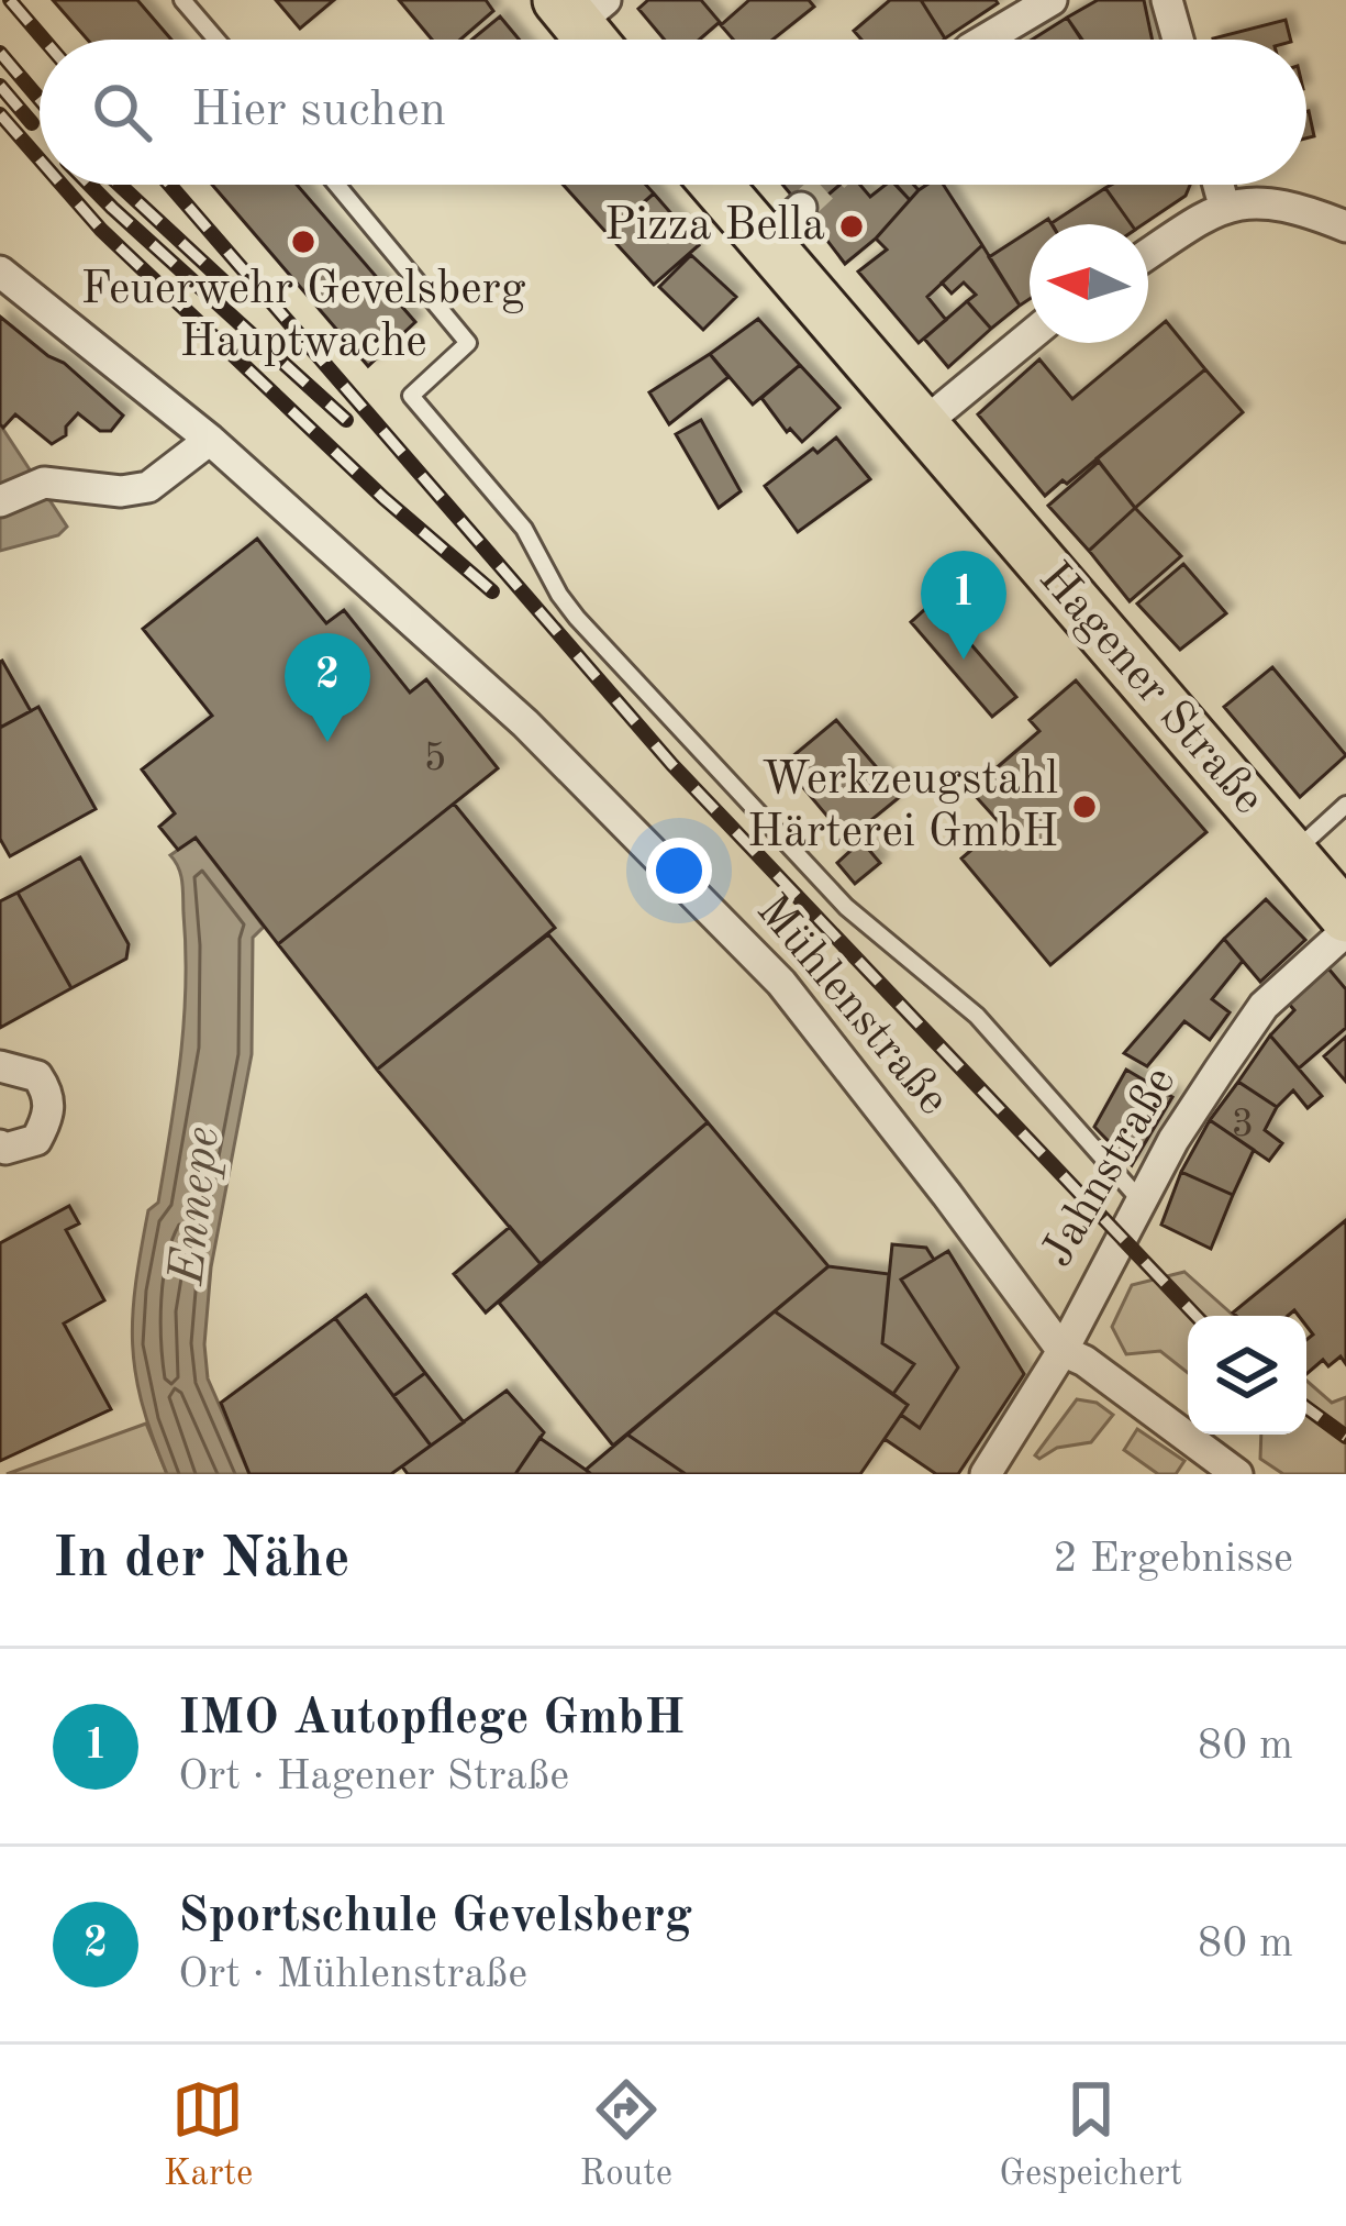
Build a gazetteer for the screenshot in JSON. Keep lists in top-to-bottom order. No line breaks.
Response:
{"streets":{"main road":["Hagener Straße"],"street":["Mühlenstraße","Jahnstraße"]},"crossings":[["Mühlenstraße","Jahnstraße"]],"water":["Ennepe"],"places":["Pizza Bella","Feuerwehr Gevelsberg Hauptwache","Werkzeugstahl Härterei GmbH"],"house_numbers":["5","3"],"north":"left","page":{"search":"Hier suchen","pins":["1","2"],"heading":["In der Nähe","2 Ergebnisse"],"list":[{"mark":"1","name":"IMO Autopflege GmbH","note":"Ort · Hagener Straße","value":"80 m"},{"mark":"2","name":"Sportschule Gevelsberg","note":"Ort · Mühlenstraße","value":"80 m"}],"nav":["Karte","Route","Gespeichert"]}}
